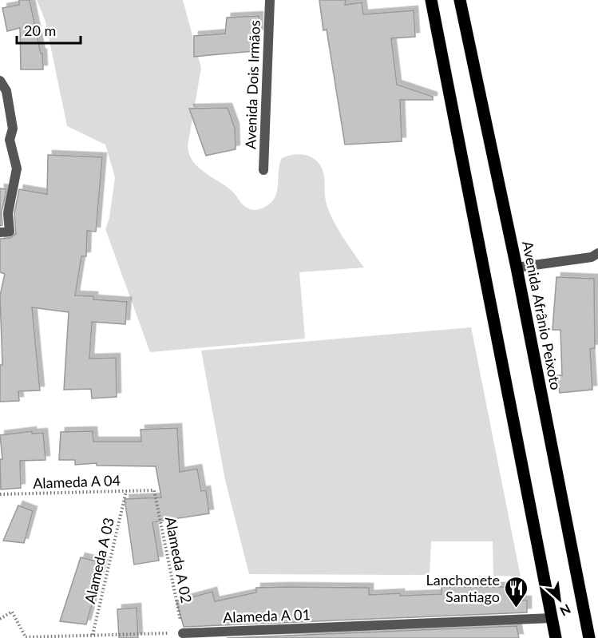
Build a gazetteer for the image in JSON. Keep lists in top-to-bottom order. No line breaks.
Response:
{"streets":{"main road":["Avenida Afrânio Peixoto"],"street":["Avenida Dois Irmãos","Alameda A 01"],"path":["Alameda A 04","Alameda A 02","Alameda A 03"]},"crossings":[["Alameda A 04","Alameda A 02"],["Alameda A 04","Alameda A 03"],["Alameda A 02","Alameda A 01"]],"places":{"restaurant":["Lanchonete Santiago"]},"scale_bar":"20 m","north":"bottom right"}
